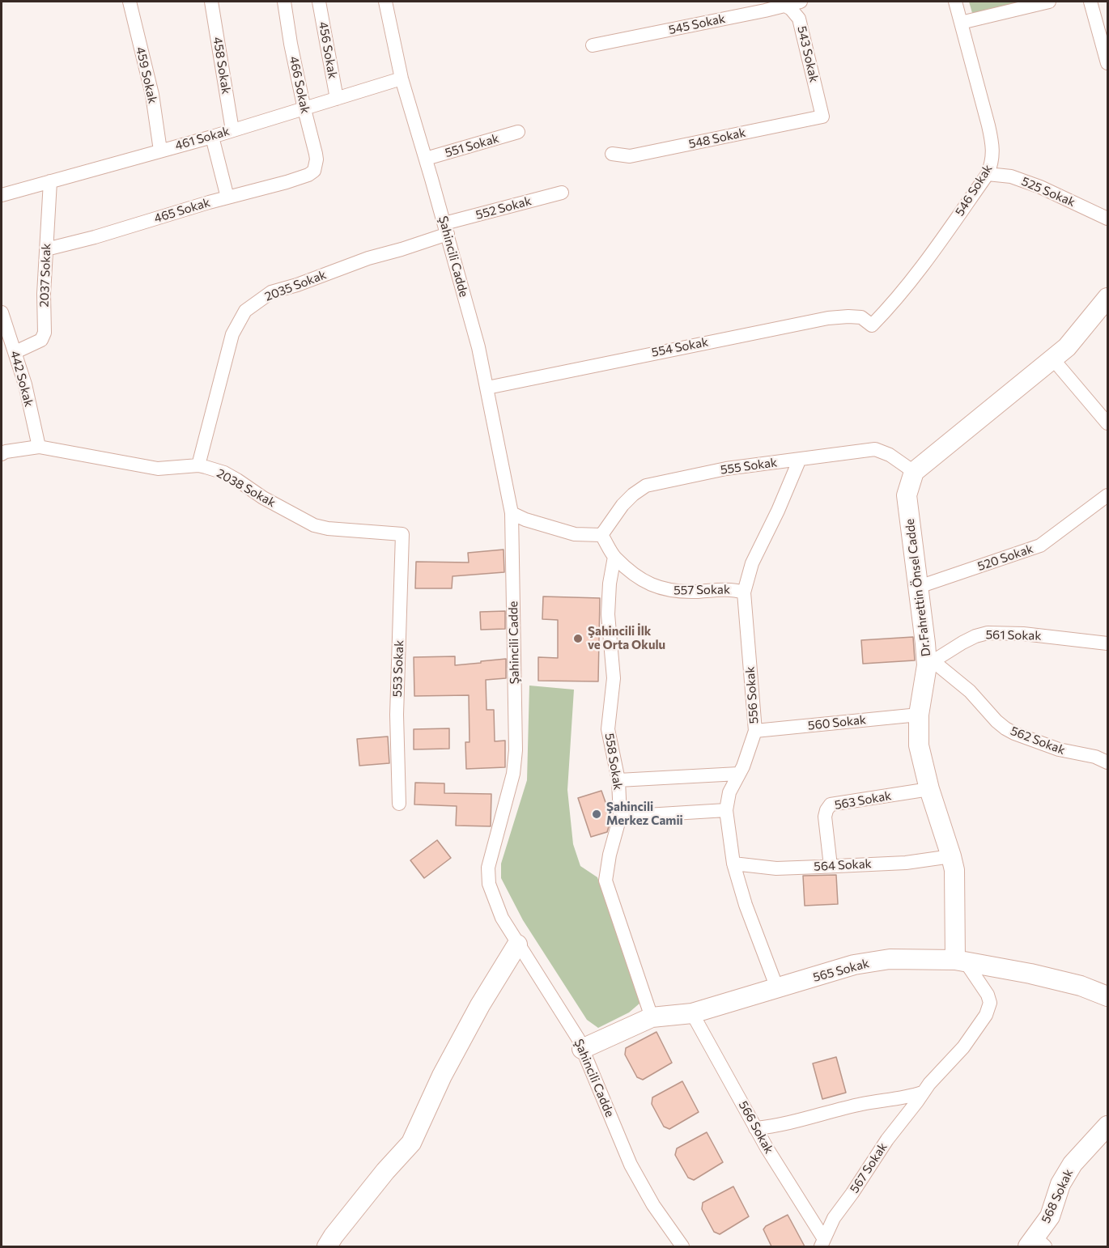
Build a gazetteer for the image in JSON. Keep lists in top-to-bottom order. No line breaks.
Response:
{"streets":{"street":["545 Sokak","456 Sokak","543 Sokak","458 Sokak","459 Sokak","466 Sokak","461 Sokak","548 Sokak","551 Sokak","546 Sokak","525 Sokak","552 Sokak","465 Sokak","Şahincili Cadde","2037 Sokak","2035 Sokak","554 Sokak","442 Sokak","555 Sokak","2038 Sokak","520 Sokak","Dr.Fahrettin Önsel Cadde","557 Sokak","561 Sokak","553 Sokak","556 Sokak","560 Sokak","562 Sokak","558 Sokak","563 Sokak","564 Sokak","565 Sokak","566 Sokak","567 Sokak","568 Sokak"]},"crossings":[["545 Sokak","543 Sokak"],["456 Sokak","461 Sokak"],["543 Sokak","548 Sokak"],["458 Sokak","461 Sokak"],["459 Sokak","461 Sokak"],["466 Sokak","461 Sokak"],["466 Sokak","465 Sokak"],["461 Sokak","Şahincili Cadde"],["461 Sokak","2037 Sokak"],["551 Sokak","Şahincili Cadde"],["546 Sokak","525 Sokak"],["546 Sokak","554 Sokak"],["552 Sokak","Şahincili Cadde"],["552 Sokak","2035 Sokak"],["465 Sokak","2037 Sokak"],["Şahincili Cadde","2035 Sokak"],["Şahincili Cadde","554 Sokak"],["Şahincili Cadde","565 Sokak"],["2037 Sokak","442 Sokak"],["2035 Sokak","2038 Sokak"],["442 Sokak","2038 Sokak"],["555 Sokak","Dr.Fahrettin Önsel Cadde"],["555 Sokak","557 Sokak"],["555 Sokak","556 Sokak"],["2038 Sokak","553 Sokak"],["520 Sokak","Dr.Fahrettin Önsel Cadde"],["Dr.Fahrettin Önsel Cadde","561 Sokak"],["Dr.Fahrettin Önsel Cadde","560 Sokak"],["Dr.Fahrettin Önsel Cadde","562 Sokak"],["Dr.Fahrettin Önsel Cadde","563 Sokak"],["Dr.Fahrettin Önsel Cadde","564 Sokak"],["Dr.Fahrettin Önsel Cadde","565 Sokak"],["Dr.Fahrettin Önsel Cadde","567 Sokak"],["557 Sokak","556 Sokak"],["557 Sokak","558 Sokak"],["561 Sokak","562 Sokak"],["556 Sokak","560 Sokak"],["556 Sokak","564 Sokak"],["556 Sokak","565 Sokak"],["558 Sokak","565 Sokak"],["563 Sokak","564 Sokak"],["565 Sokak","566 Sokak"],["565 Sokak","567 Sokak"],["566 Sokak","567 Sokak"]],"places":["Şahincili İlk ve Orta Okulu","Şahincili Merkez Camii"]}
